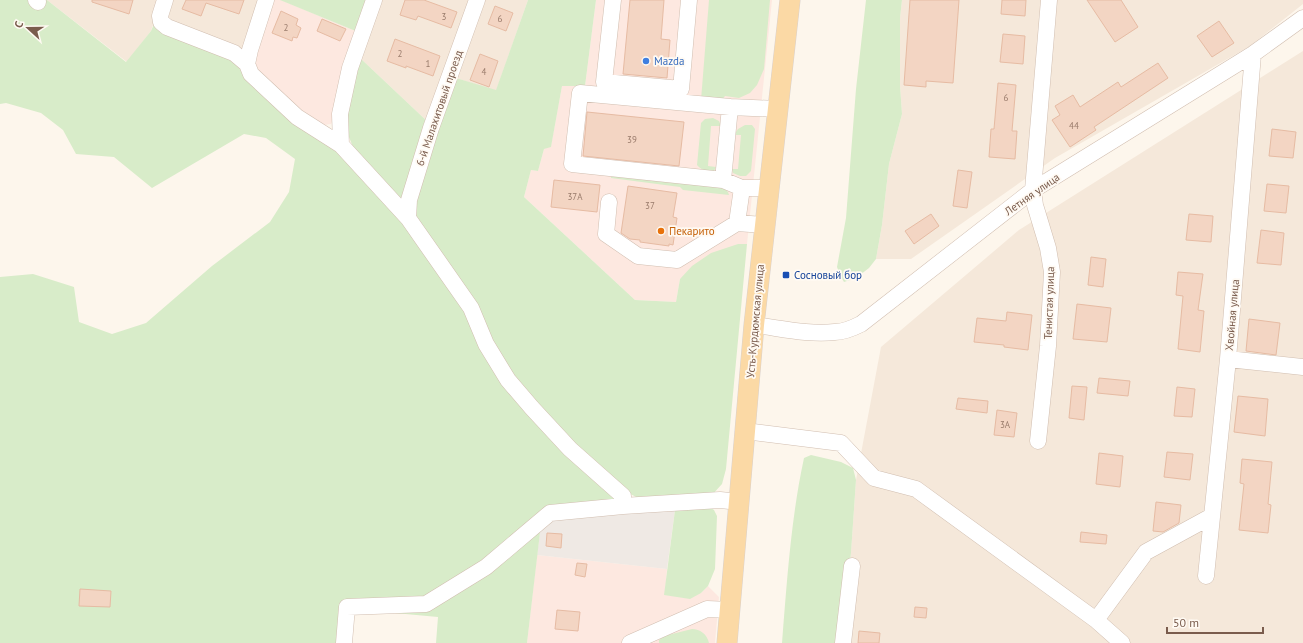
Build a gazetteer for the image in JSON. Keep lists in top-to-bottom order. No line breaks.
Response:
{"streets":{"main road":["Усть-Курдюмская улица"],"street":["6-й Малахитовый проезд","Летняя улица","Тенистая улица","Хвойная улица"]},"crossings":[["Летняя улица","Тенистая улица"],["Летняя улица","Хвойная улица"],["Летняя улица","Усть-Курдюмская улица"]],"places":{"other":["Mazda","Пекарито"],"transit":["Сосновый бор"]},"house_numbers":["3","6","2","2","1","4","6","44","39","37А","37","3А"],"scale_bar":"50 m","north":"left"}
